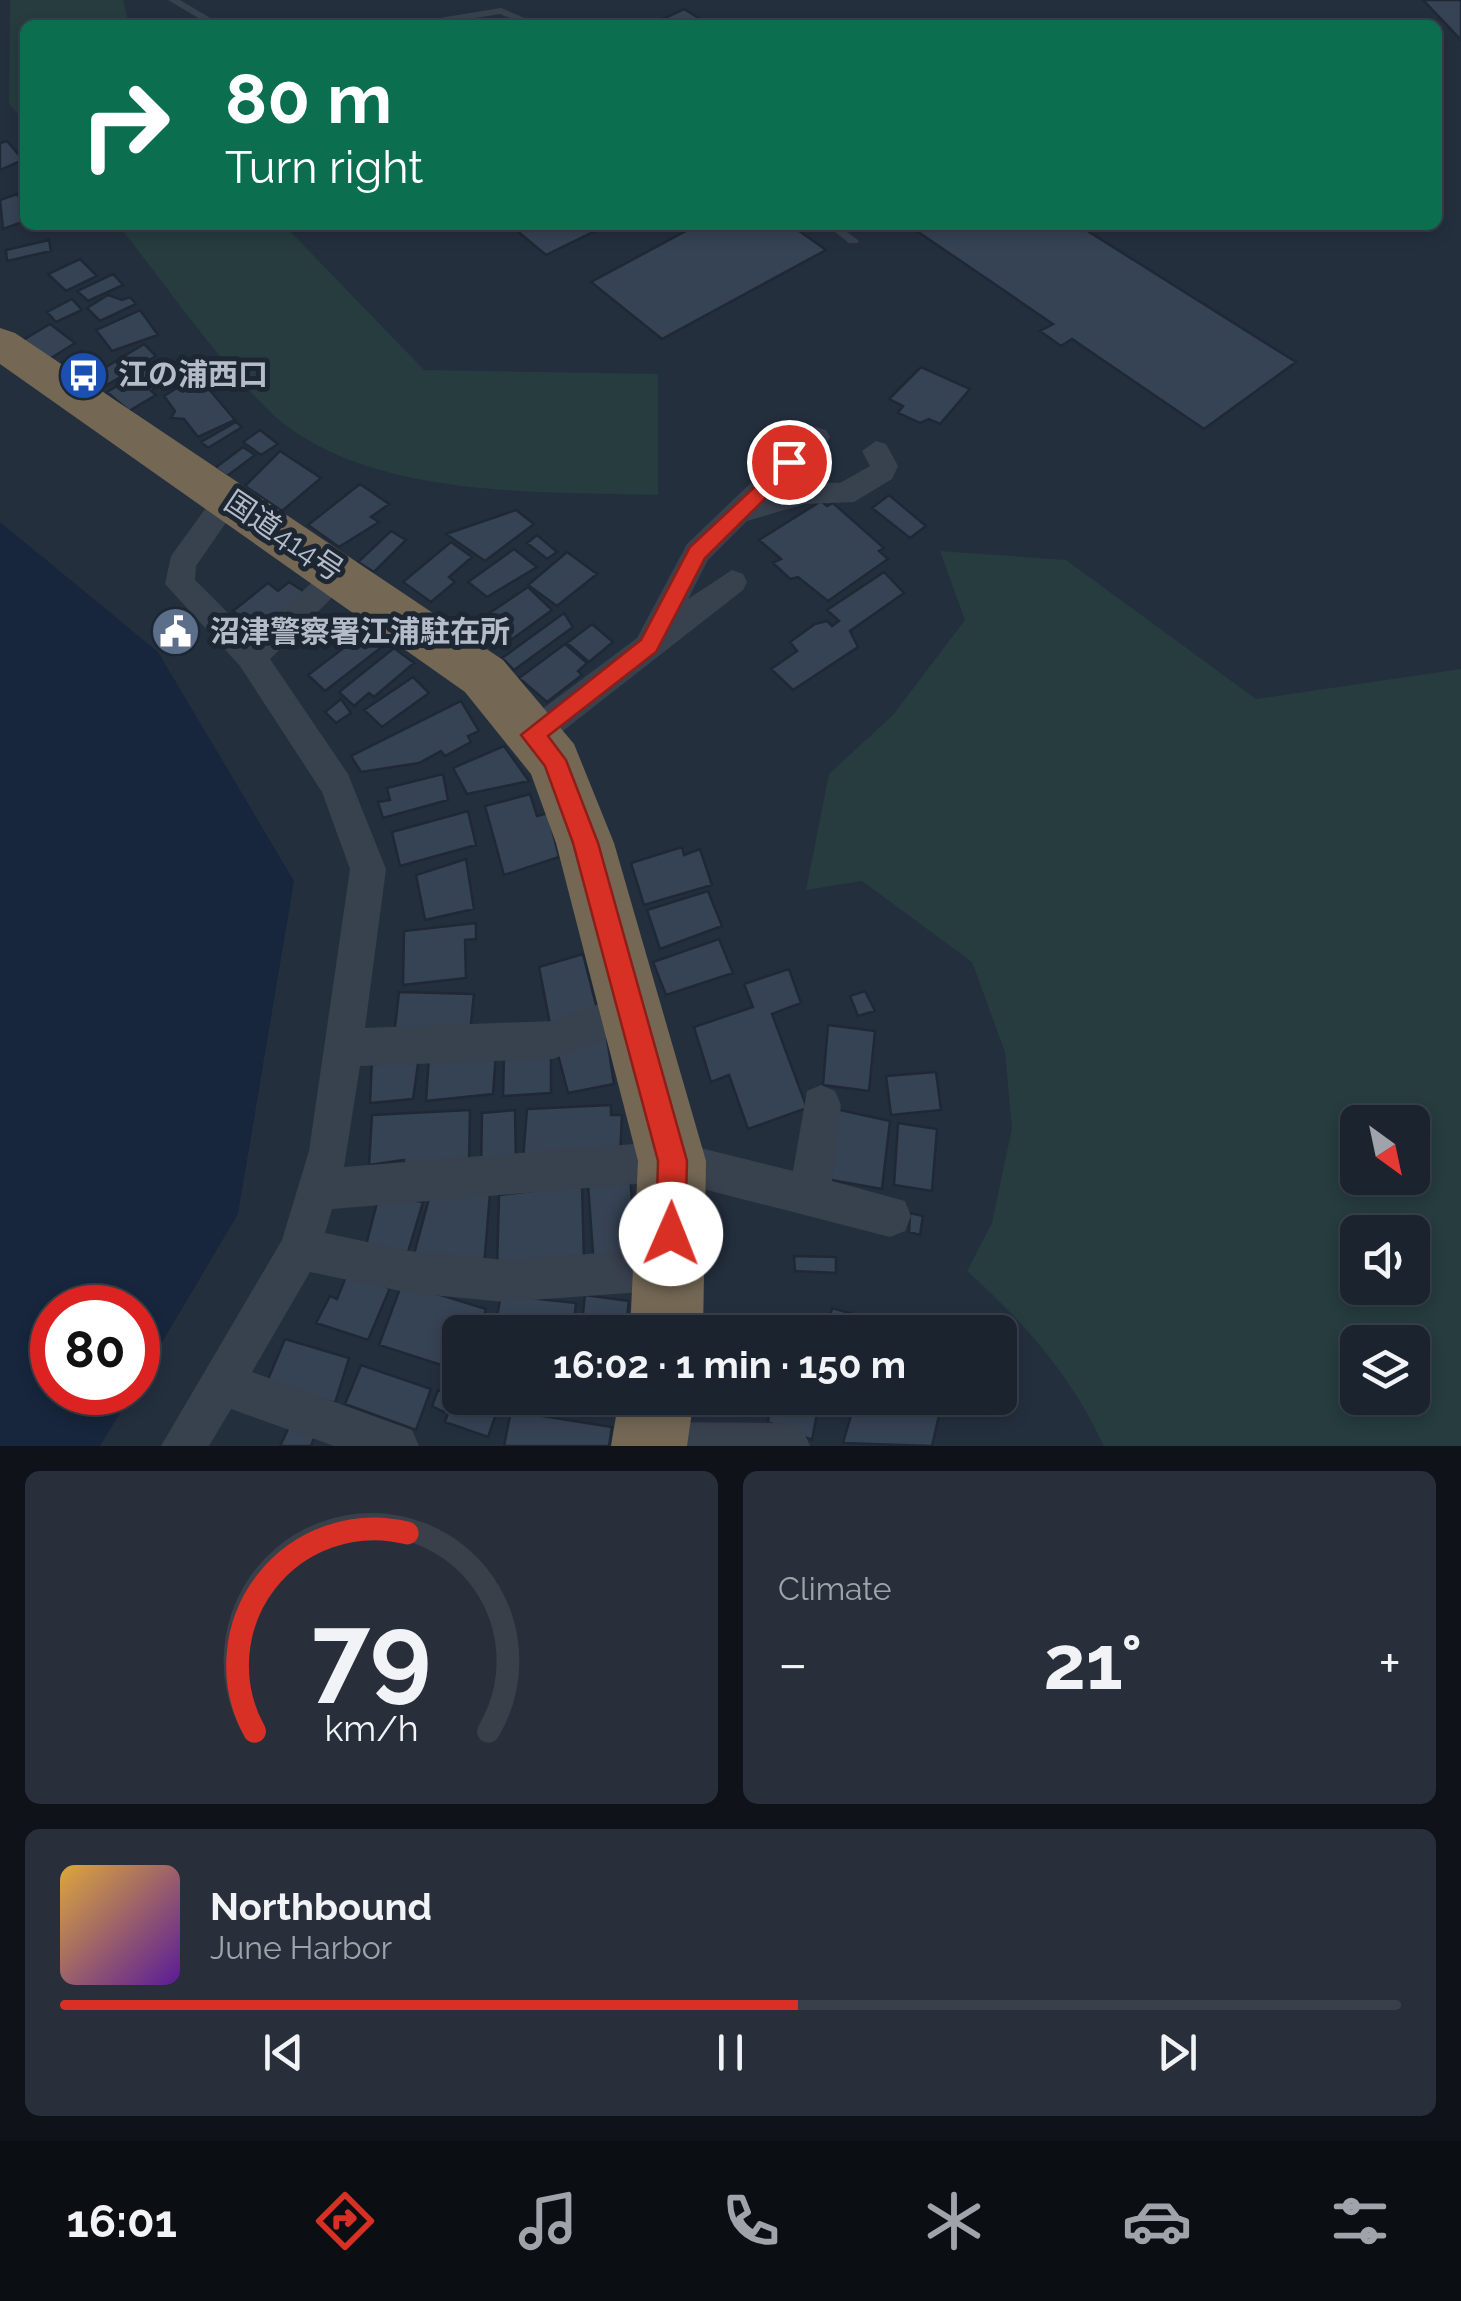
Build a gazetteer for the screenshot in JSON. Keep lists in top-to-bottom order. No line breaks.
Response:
{"streets":{"highway":["国道414号"]},"places":{"bus stop":["江の浦西口"],"public building":["沼津警察署江浦駐在所"]},"north":"bottom right","page":{"turn":["80 m","Turn right"],"limit":"80","trip":"16:02 · 1 min · 150 m","tile":"Climate","heat":["−","21°","+"],"song":["Northbound","June Harbor"],"tabs":"16:01","gauge":["79","km/h"]}}
